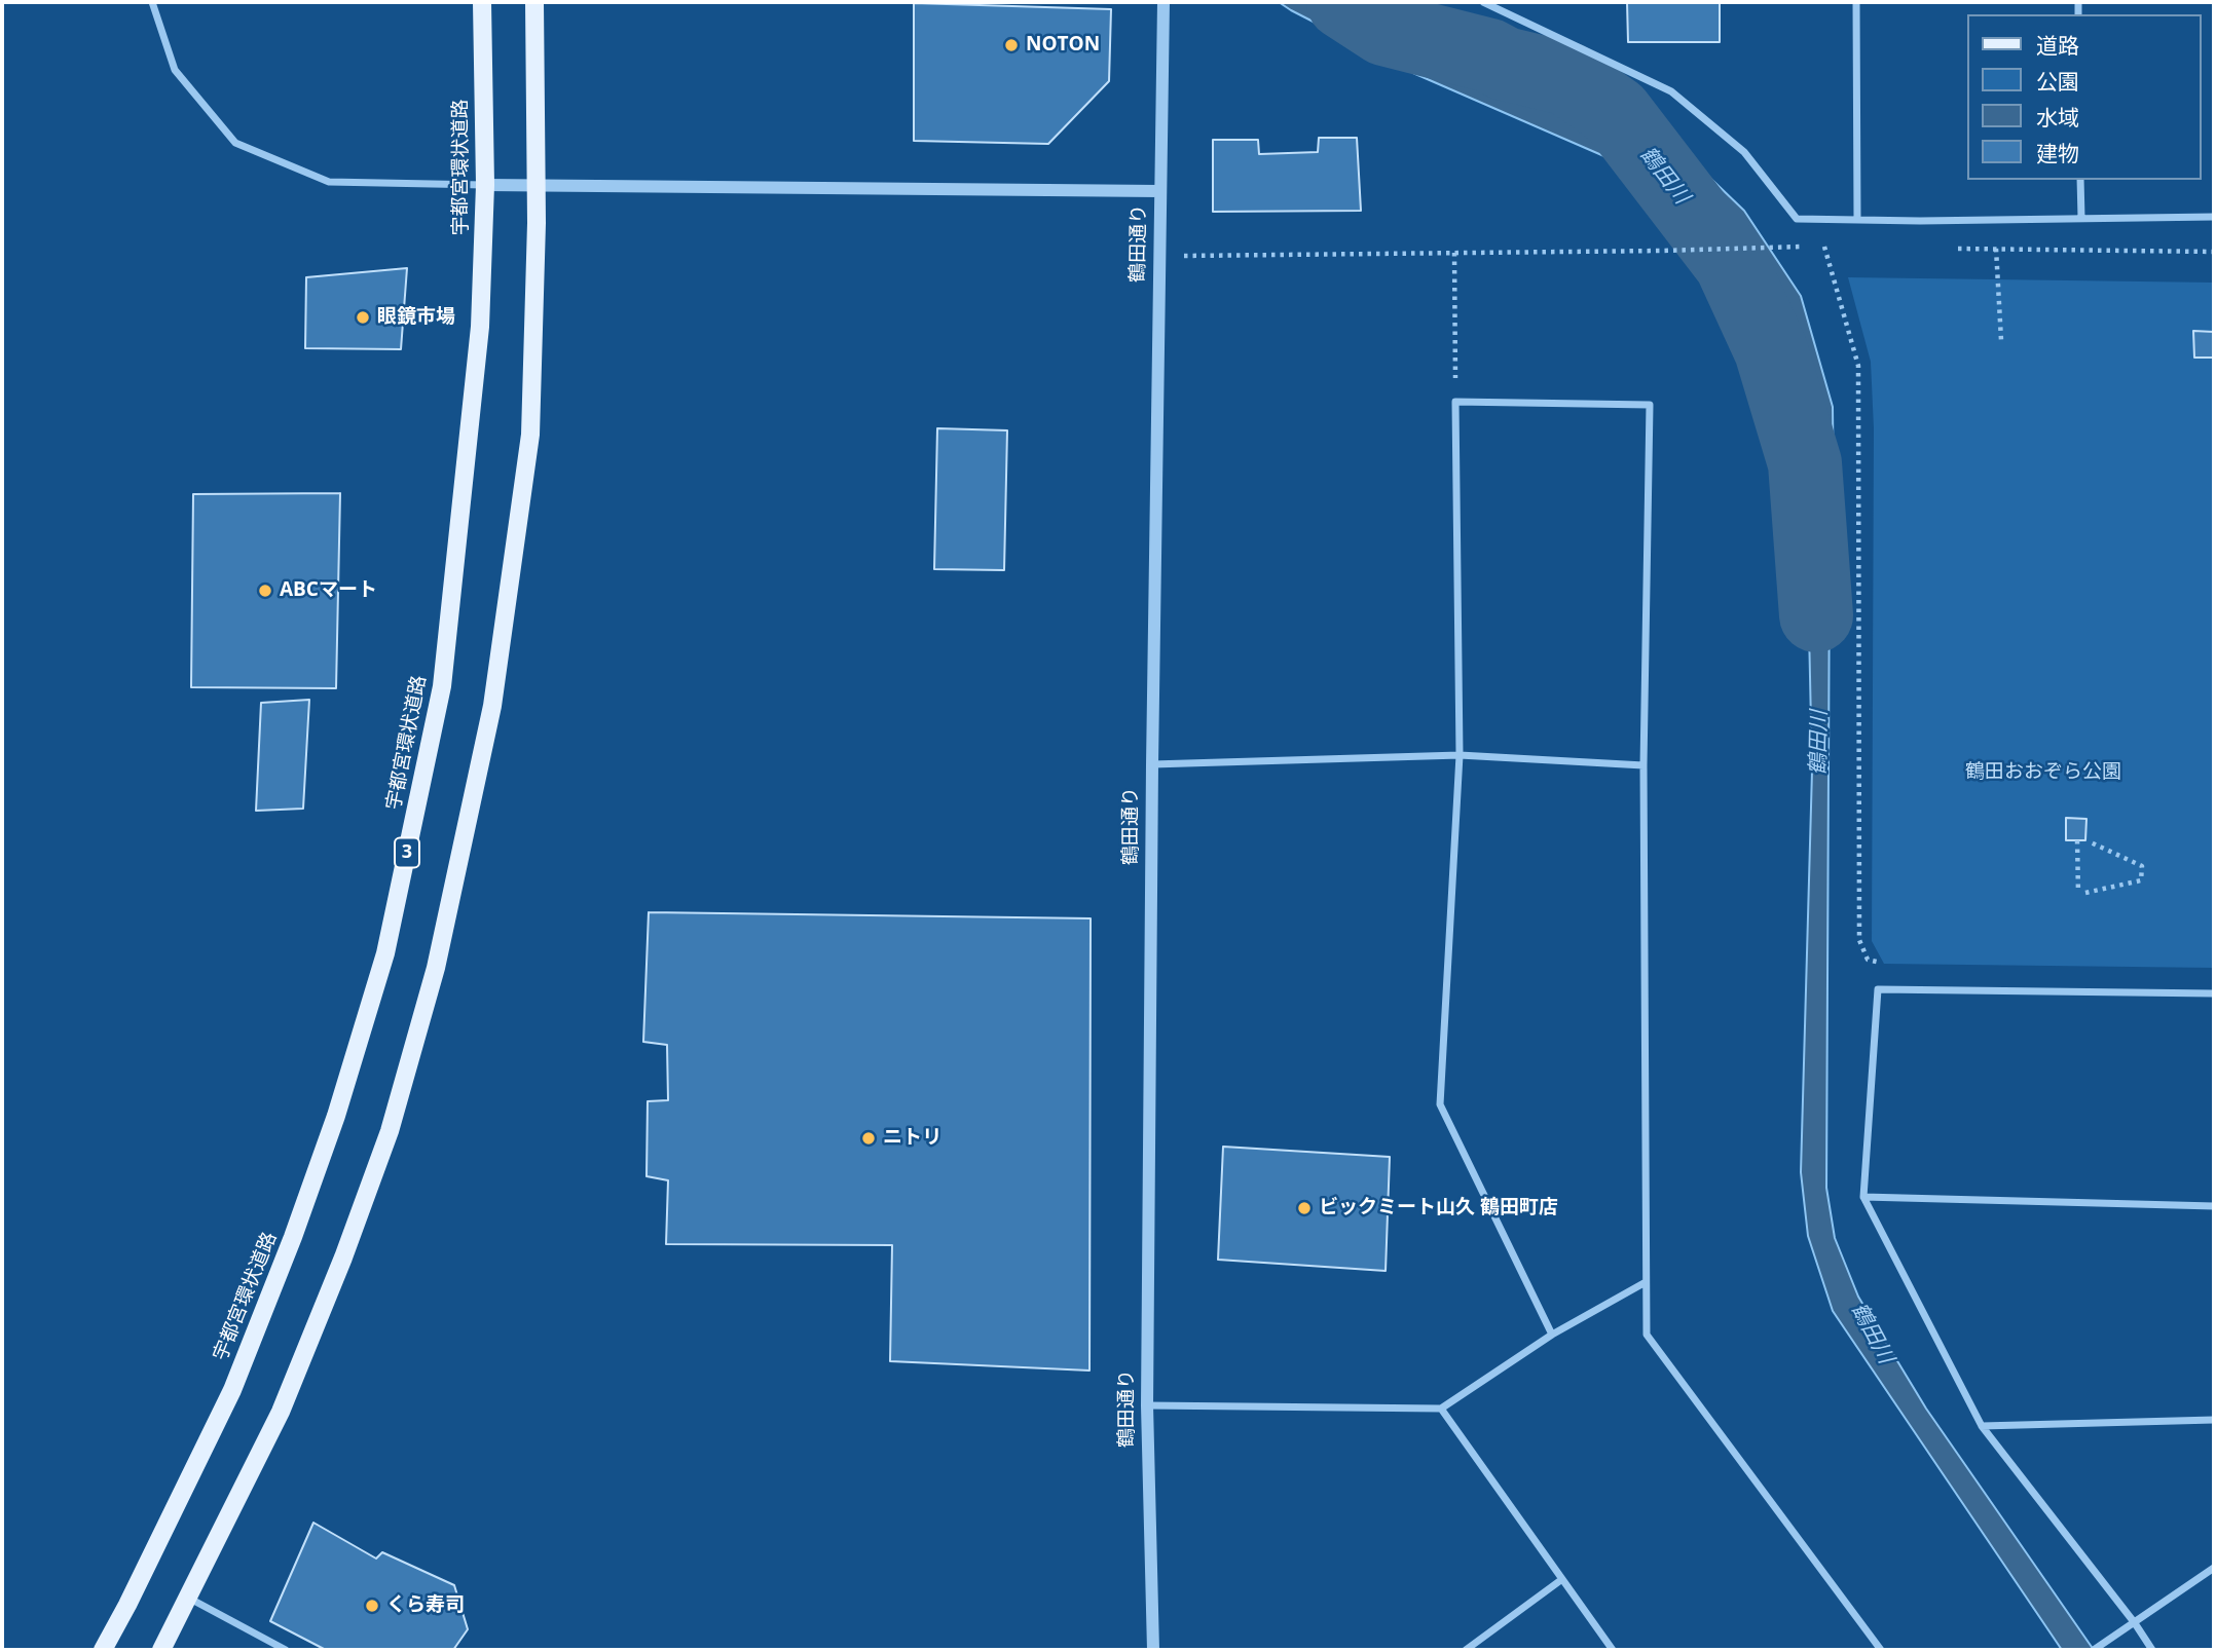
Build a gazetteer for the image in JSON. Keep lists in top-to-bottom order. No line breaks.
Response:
{"streets":{"main road":["宇都宮環状道路","3"],"street":["鶴田通り"]},"water":["鶴田川"],"parks":["鶴田おおぞら公園"],"places":["NOTON","眼鏡市場","ABCマート","ニトリ","ビックミート山久 鶴田町店","くら寿司"],"legend":["道路","公園","水域","建物"]}
